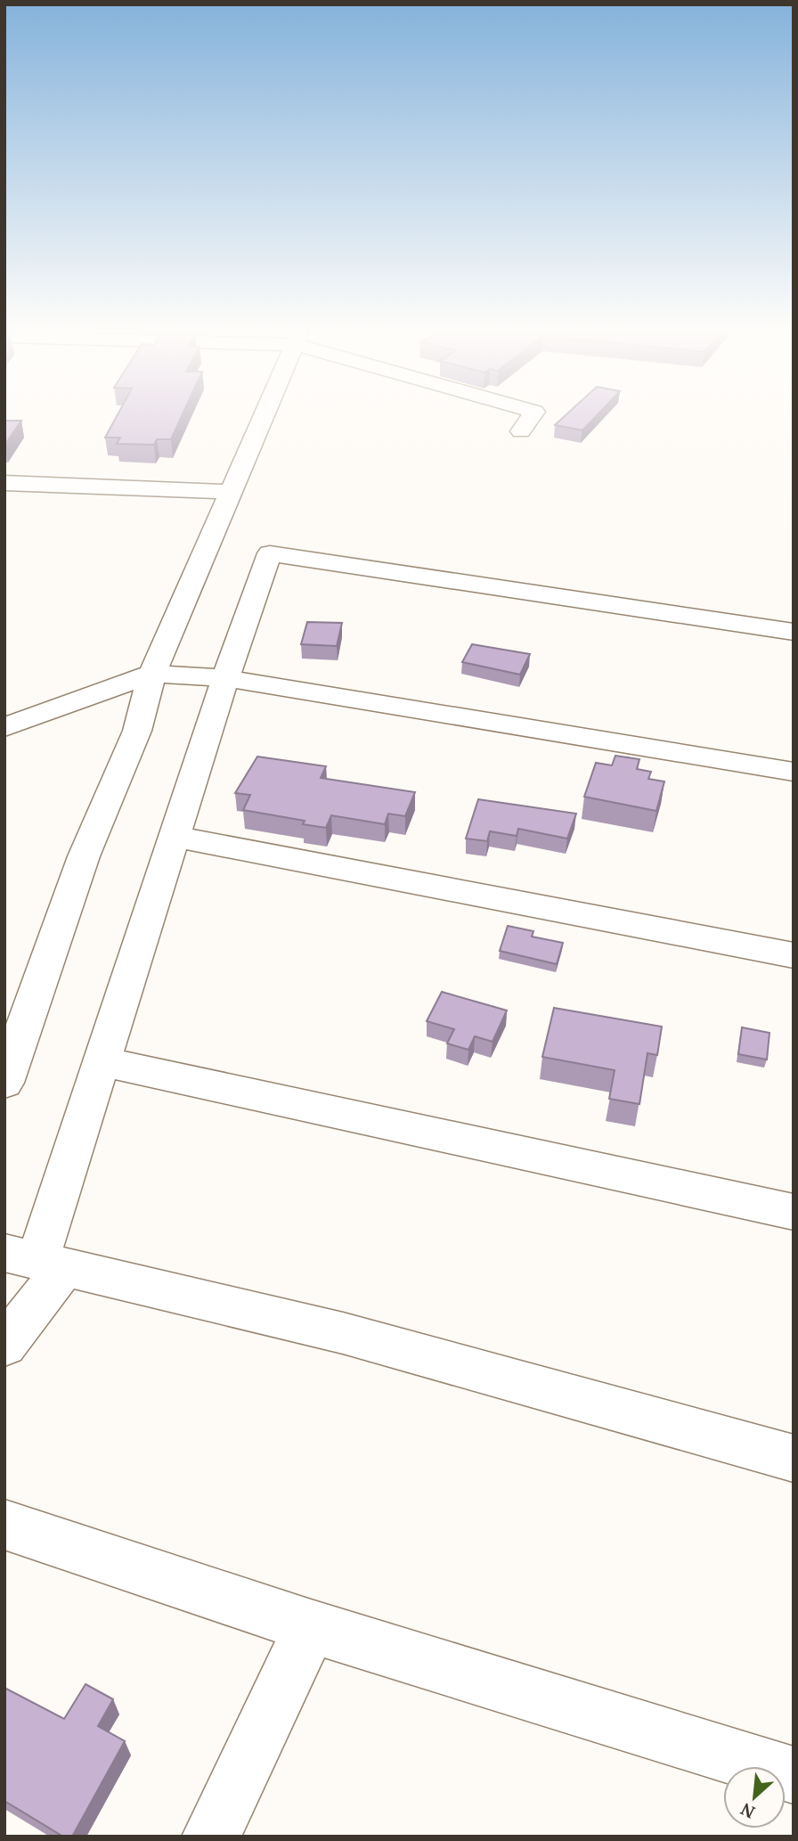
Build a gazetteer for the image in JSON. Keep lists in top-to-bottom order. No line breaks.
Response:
{"north":"bottom left"}
